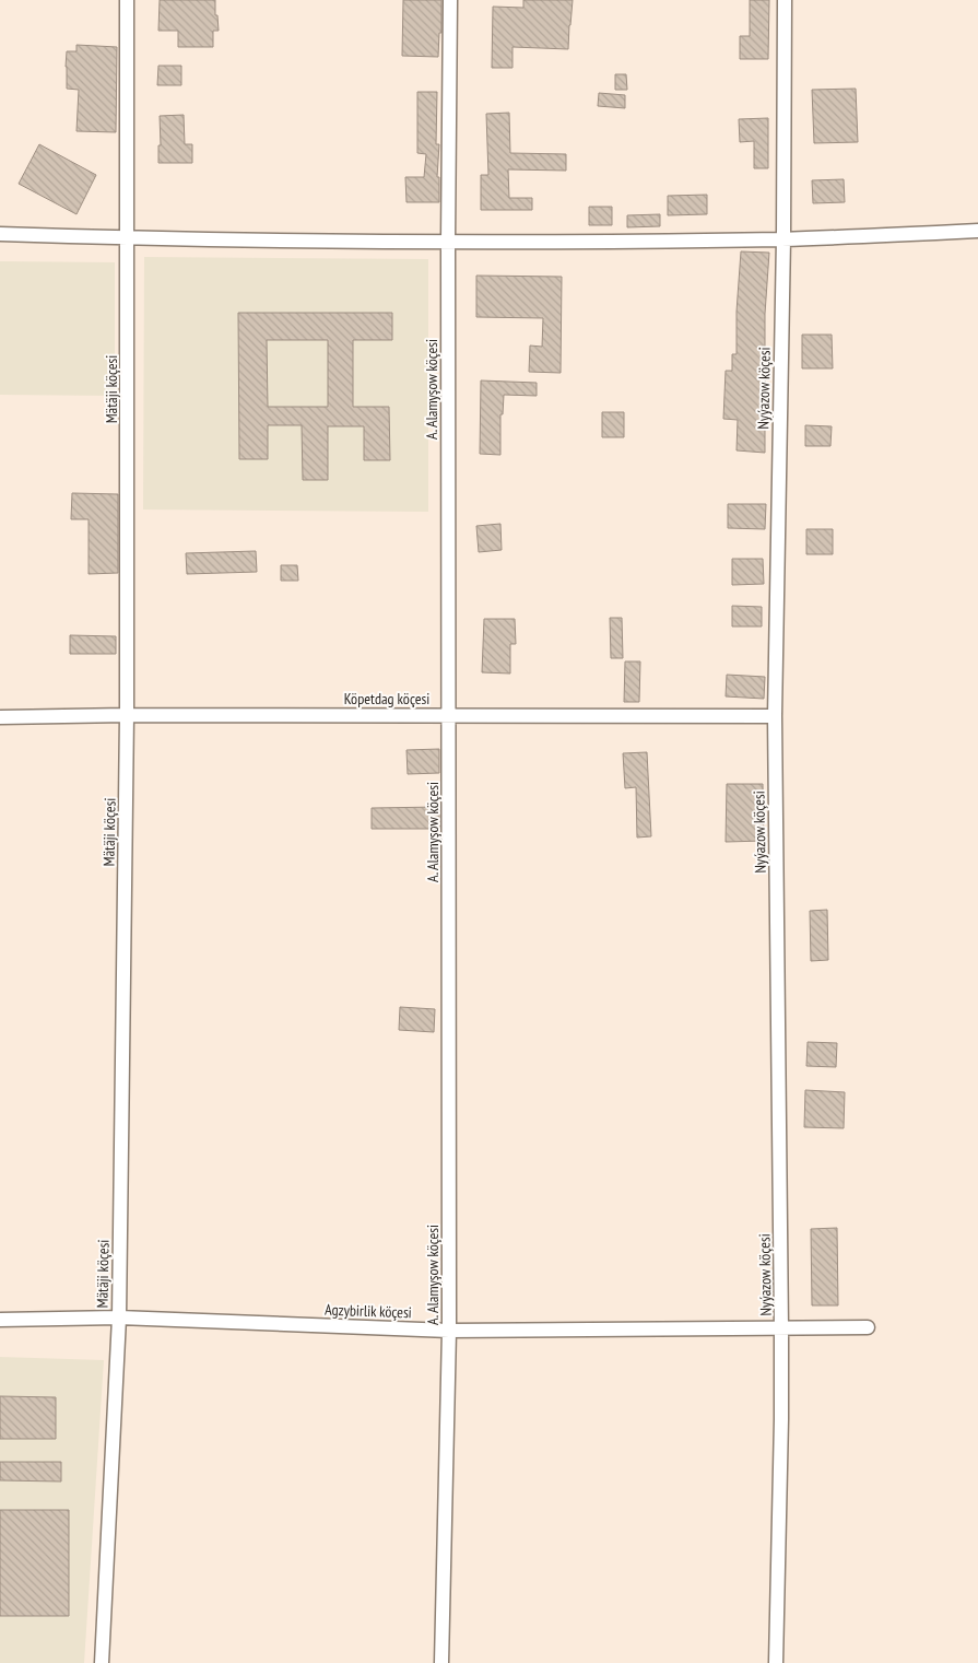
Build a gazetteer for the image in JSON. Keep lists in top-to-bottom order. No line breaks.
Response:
{"streets":{"street":["Nyýazow köçesi","Mätäji köçesi","A. Alamyşow köçesi","Köpetdag köçesi","Agzybirlik köçesi"]},"crossings":[["Nyýazow köçesi","Köpetdag köçesi"],["Nyýazow köçesi","Agzybirlik köçesi"],["Mätäji köçesi","Köpetdag köçesi"],["Mätäji köçesi","Agzybirlik köçesi"],["A. Alamyşow köçesi","Köpetdag köçesi"],["A. Alamyşow köçesi","Agzybirlik köçesi"]]}
